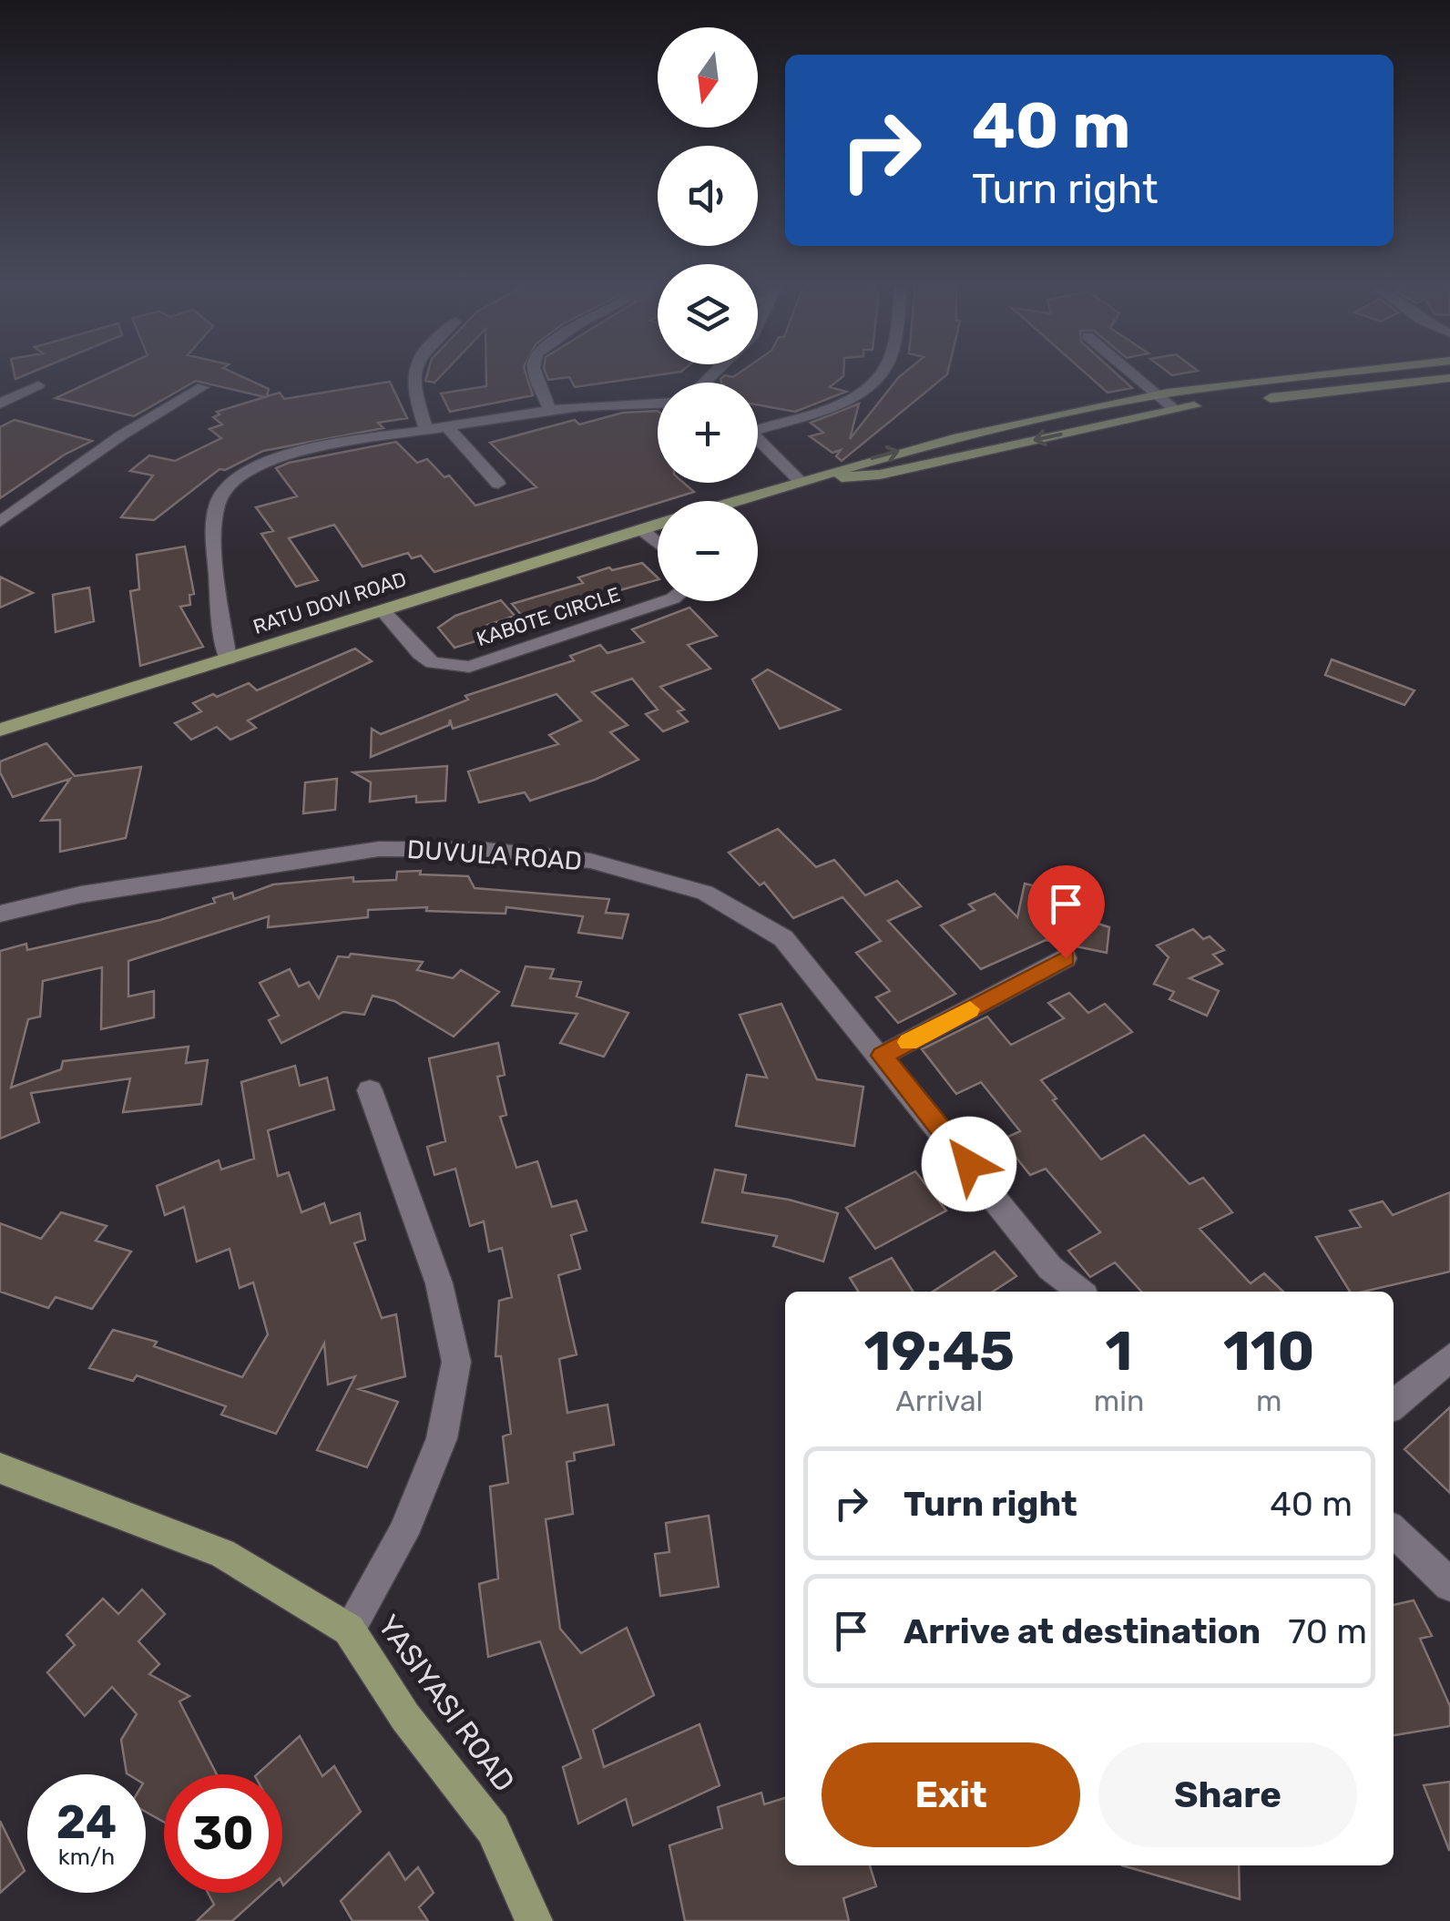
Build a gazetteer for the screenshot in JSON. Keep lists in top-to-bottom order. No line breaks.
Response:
{"streets":{"main road":["RATU DOVI ROAD","YASIYASI ROAD"],"street":["KABOTE CIRCLE","DUVULA ROAD"]},"crossings":[["RATU DOVI ROAD","KABOTE CIRCLE"]],"north":"bottom","page":{"map_buttons":["+","−"],"turn":["40 m","Turn right"],"eta":["19:45","Arrival","1","min","110","m"],"list":[{"name":"Turn right","value":"40 m"},{"name":"Arrive at destination","value":"70 m"}],"buttons":["Exit","Share"],"speed":"24 km/h","limit":"30"}}
